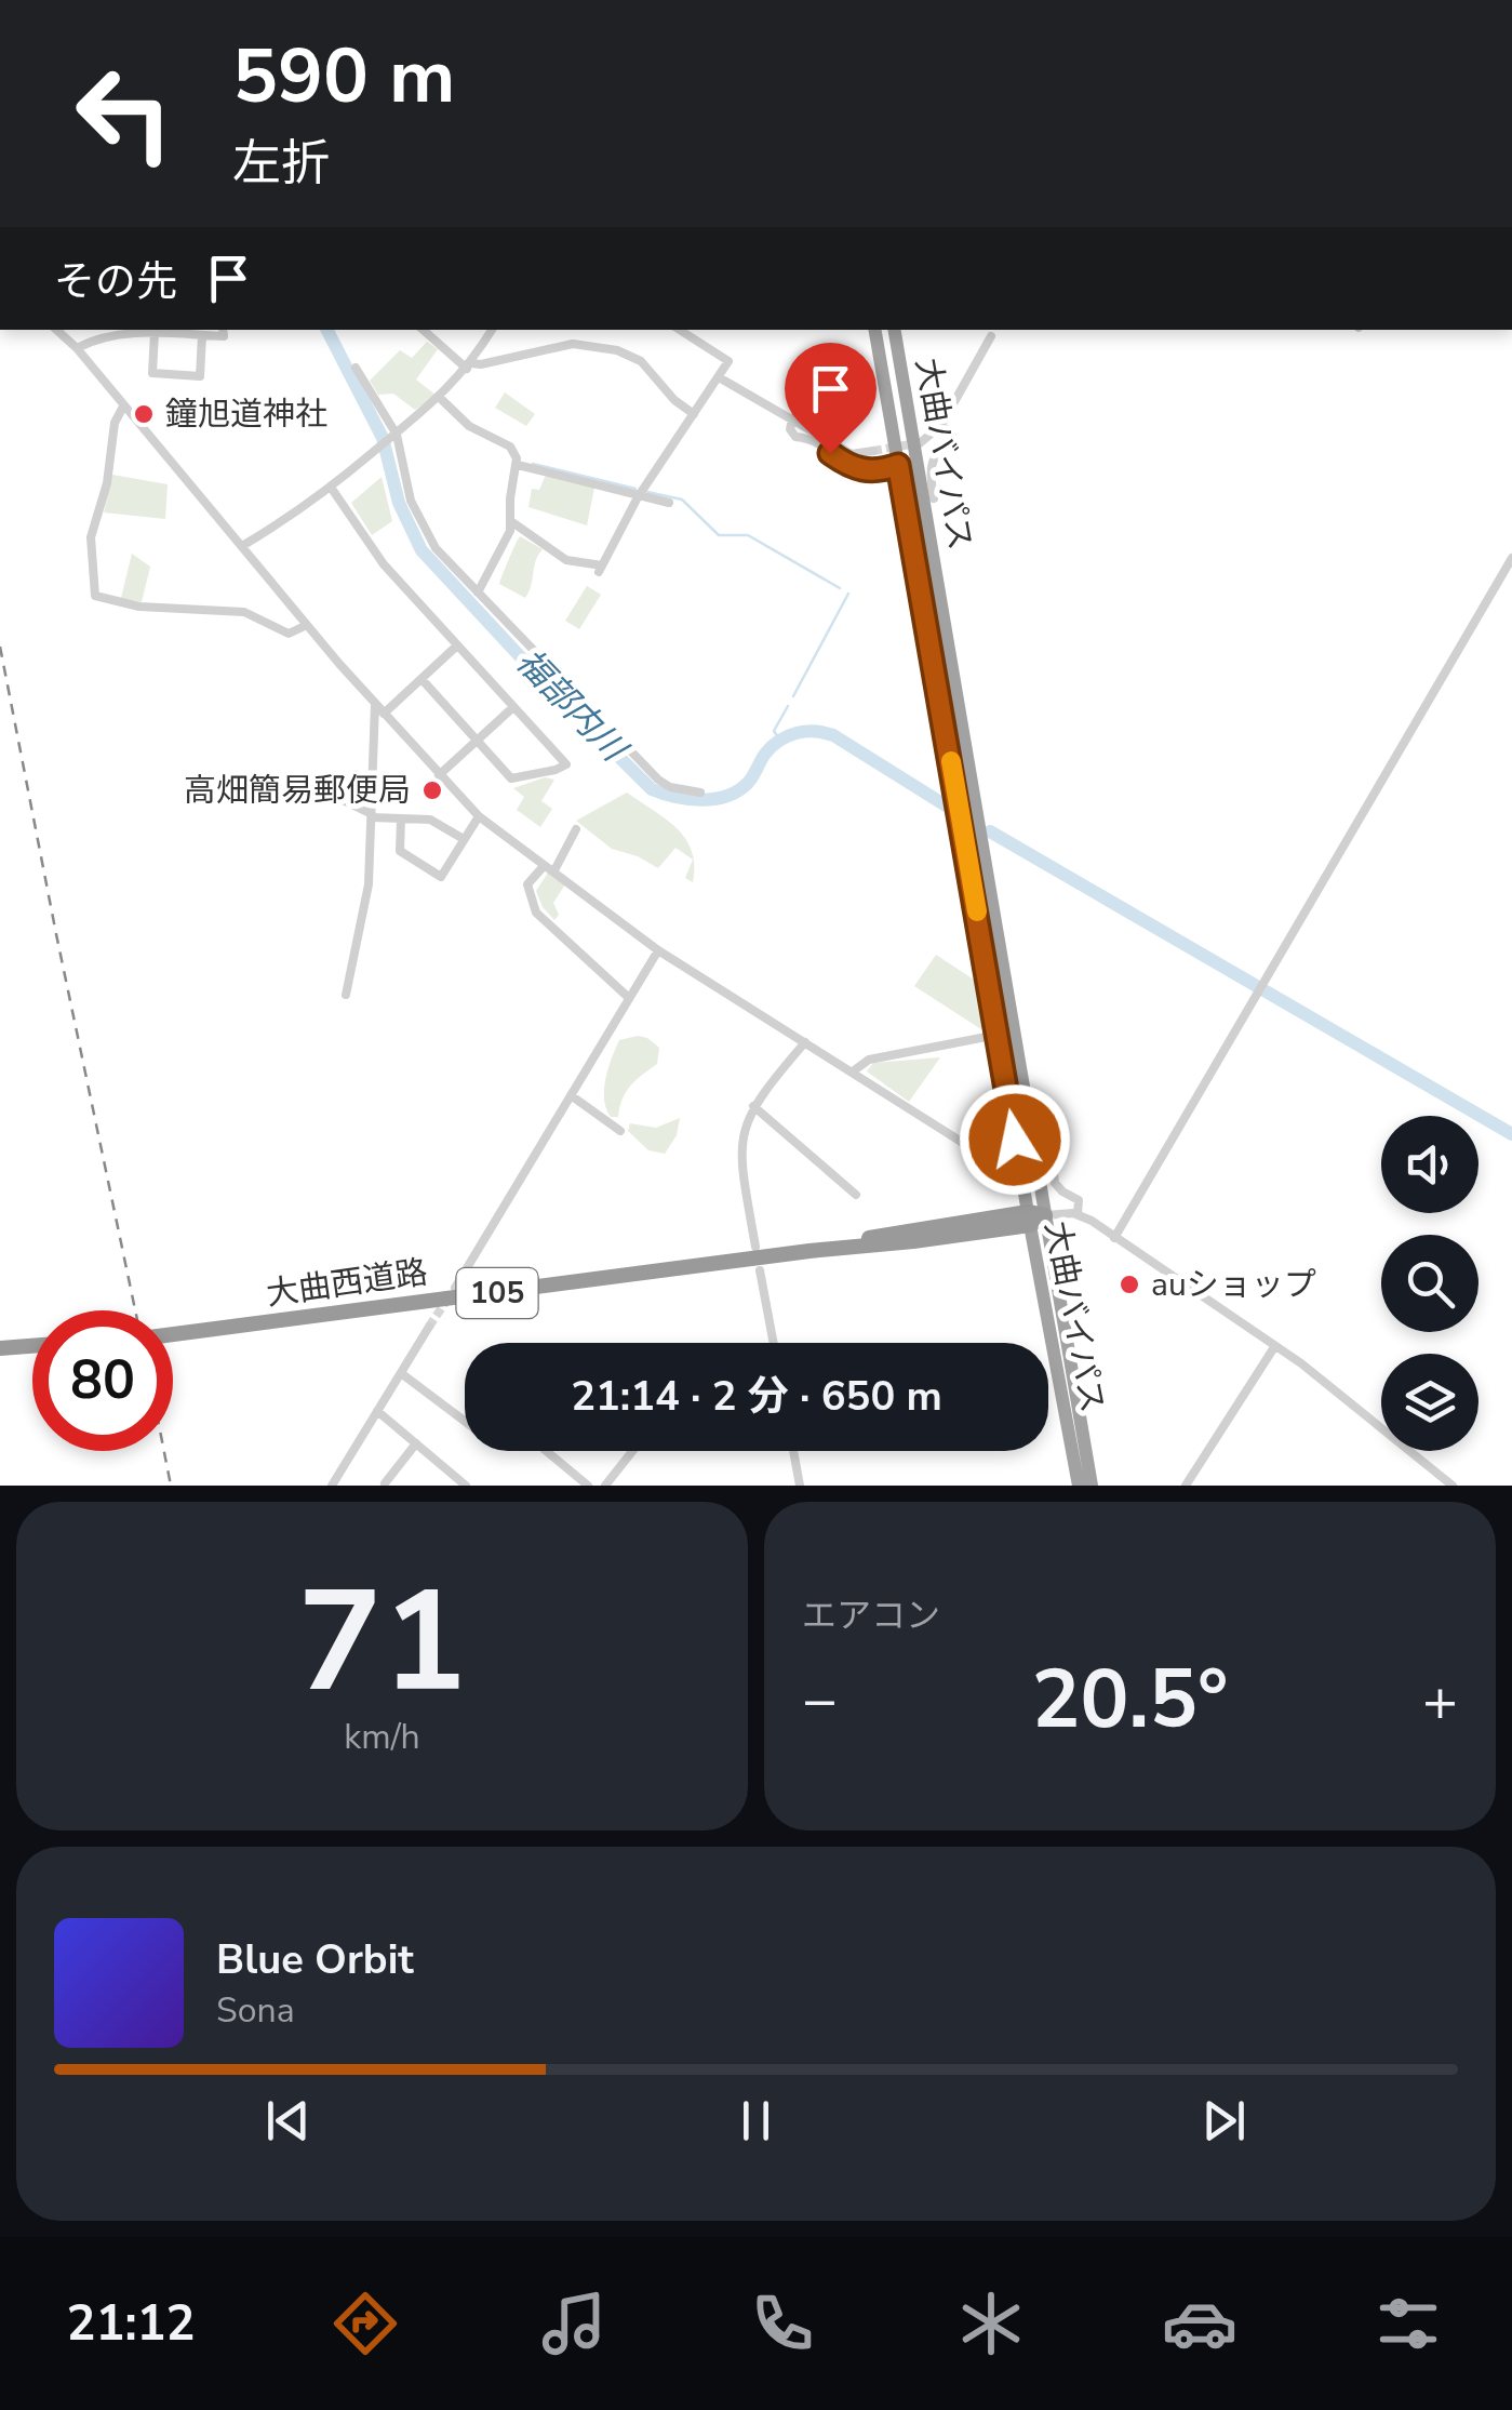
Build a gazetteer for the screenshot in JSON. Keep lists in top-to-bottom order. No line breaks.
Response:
{"streets":{"highway":["大曲バイパス","大曲西道路","105"]},"crossings":[["大曲バイパス","大曲西道路"]],"water":["福部内川"],"places":["鐘旭道神社","高畑簡易郵便局","auショップ"],"page":{"turn":["590 m","左折"],"then":"その先","limit":"80","trip":"21:14 · 2 分 · 650 m","tile":[["71","km/h"],"エアコン"],"heat":["−","20.5°","+"],"song":["Blue Orbit","Sona"],"tabs":"21:12"}}
